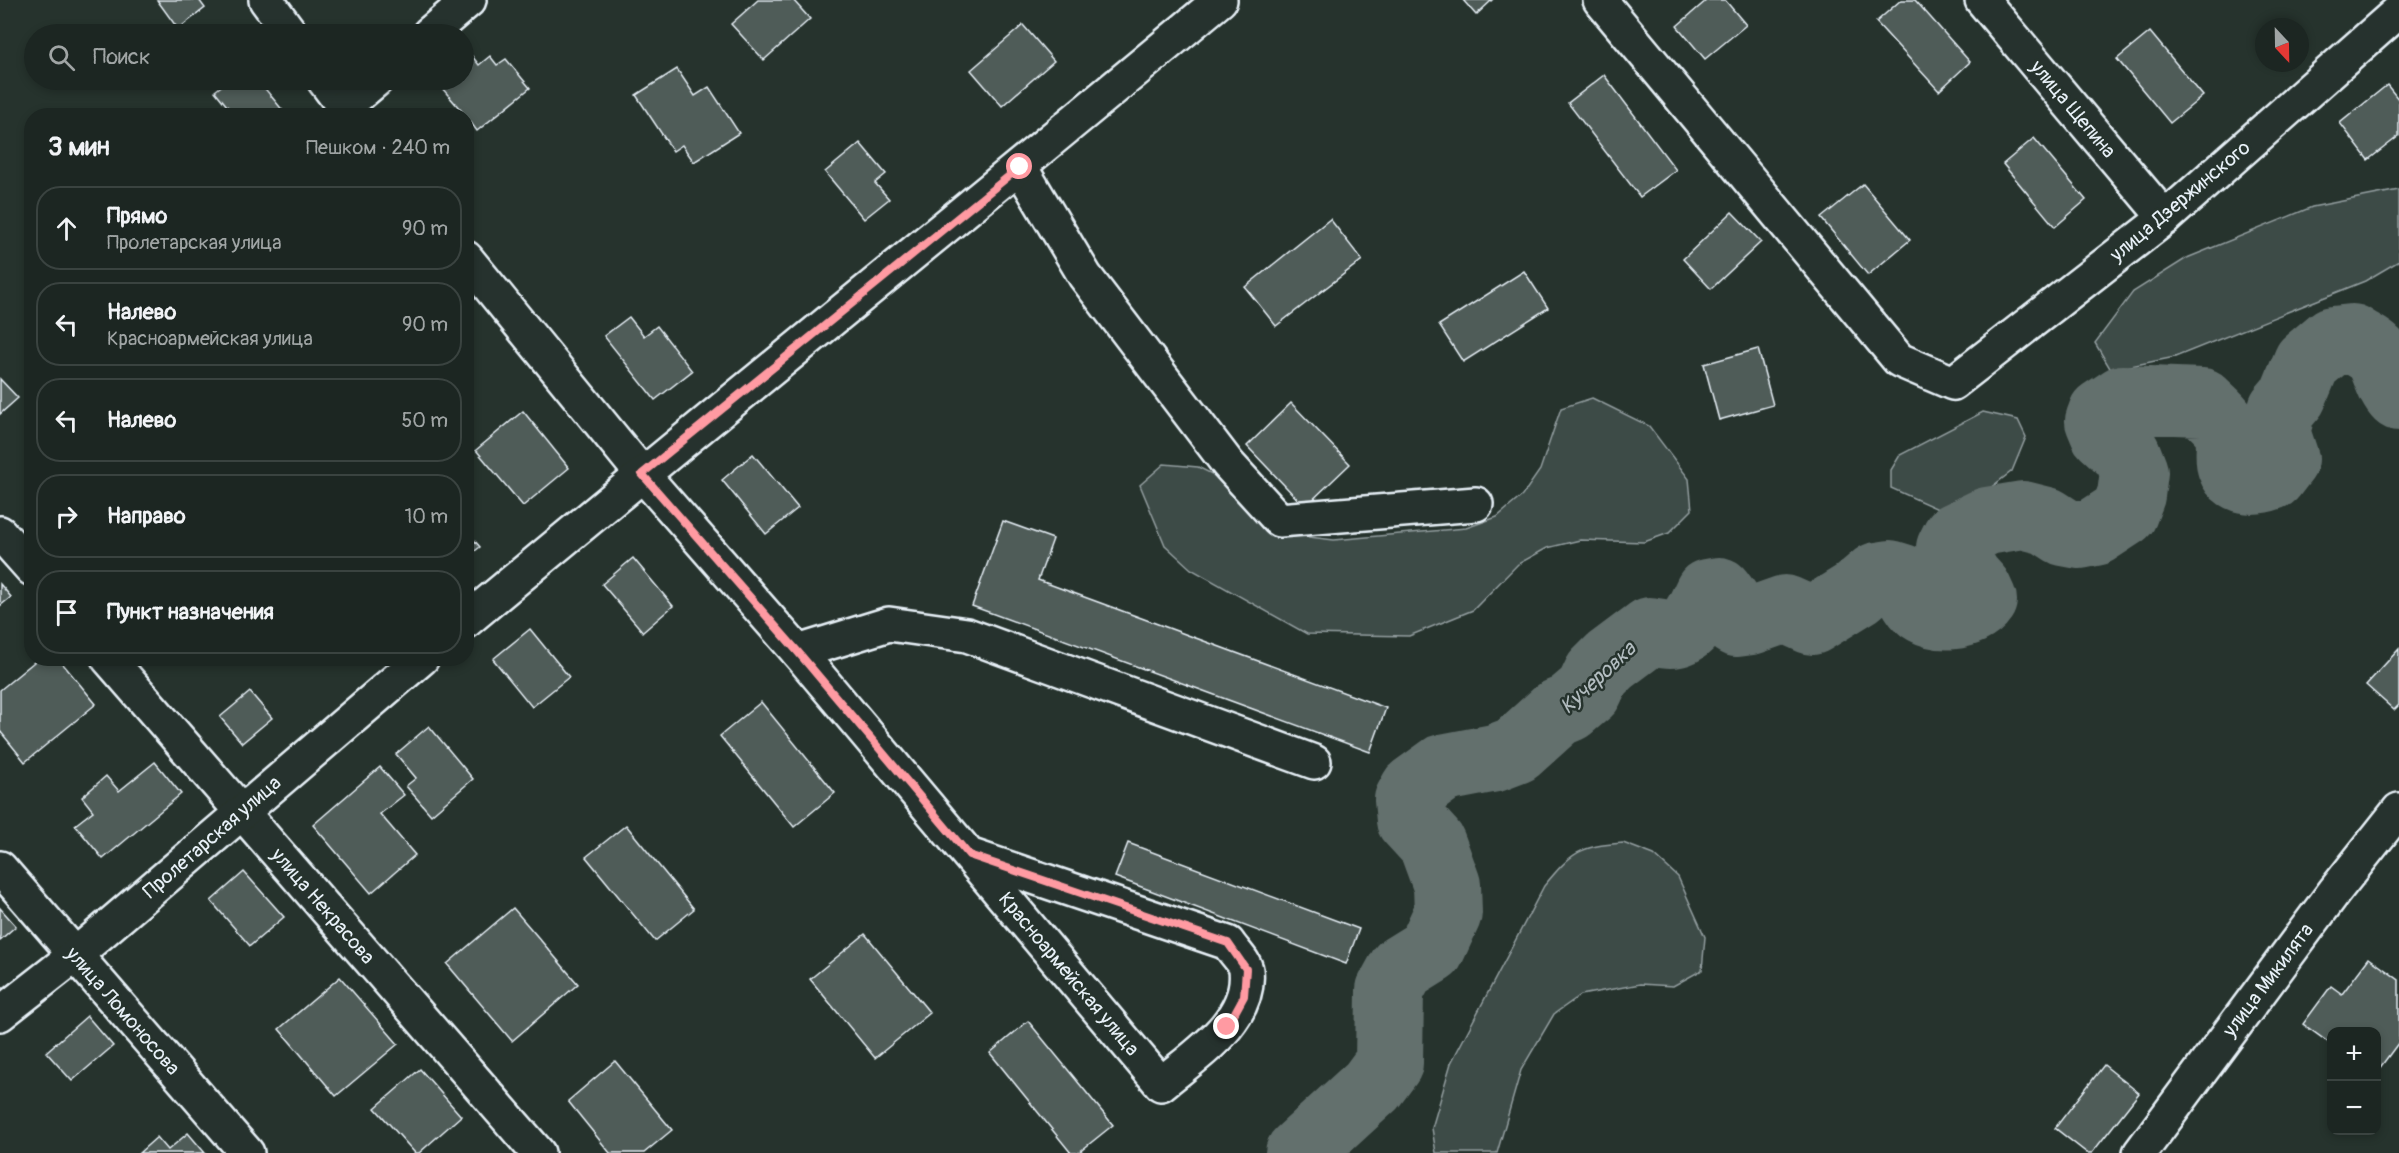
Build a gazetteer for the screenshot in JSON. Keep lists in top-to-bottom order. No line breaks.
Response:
{"streets":{"street":["улица Щепина","улица Дзержинского","Пролетарская улица","улица Некрасова","Красноармейская улица","улица Микилята","улица Ломоносова"]},"crossings":[["улица Щепина","улица Дзержинского"],["Пролетарская улица","улица Некрасова"],["Пролетарская улица","улица Ломоносова"]],"water":["Кучеровка"],"north":"bottom","page":{"search":"Поиск","heading":["3 мин","Пешком · 240 m"],"list":[["Прямо","Пролетарская улица","90 m"],["Налево","Красноармейская улица","90 m"],["Налево","50 m"],["Направо","10 m"],"Пункт назначения"],"map_buttons":["+","−"]}}
